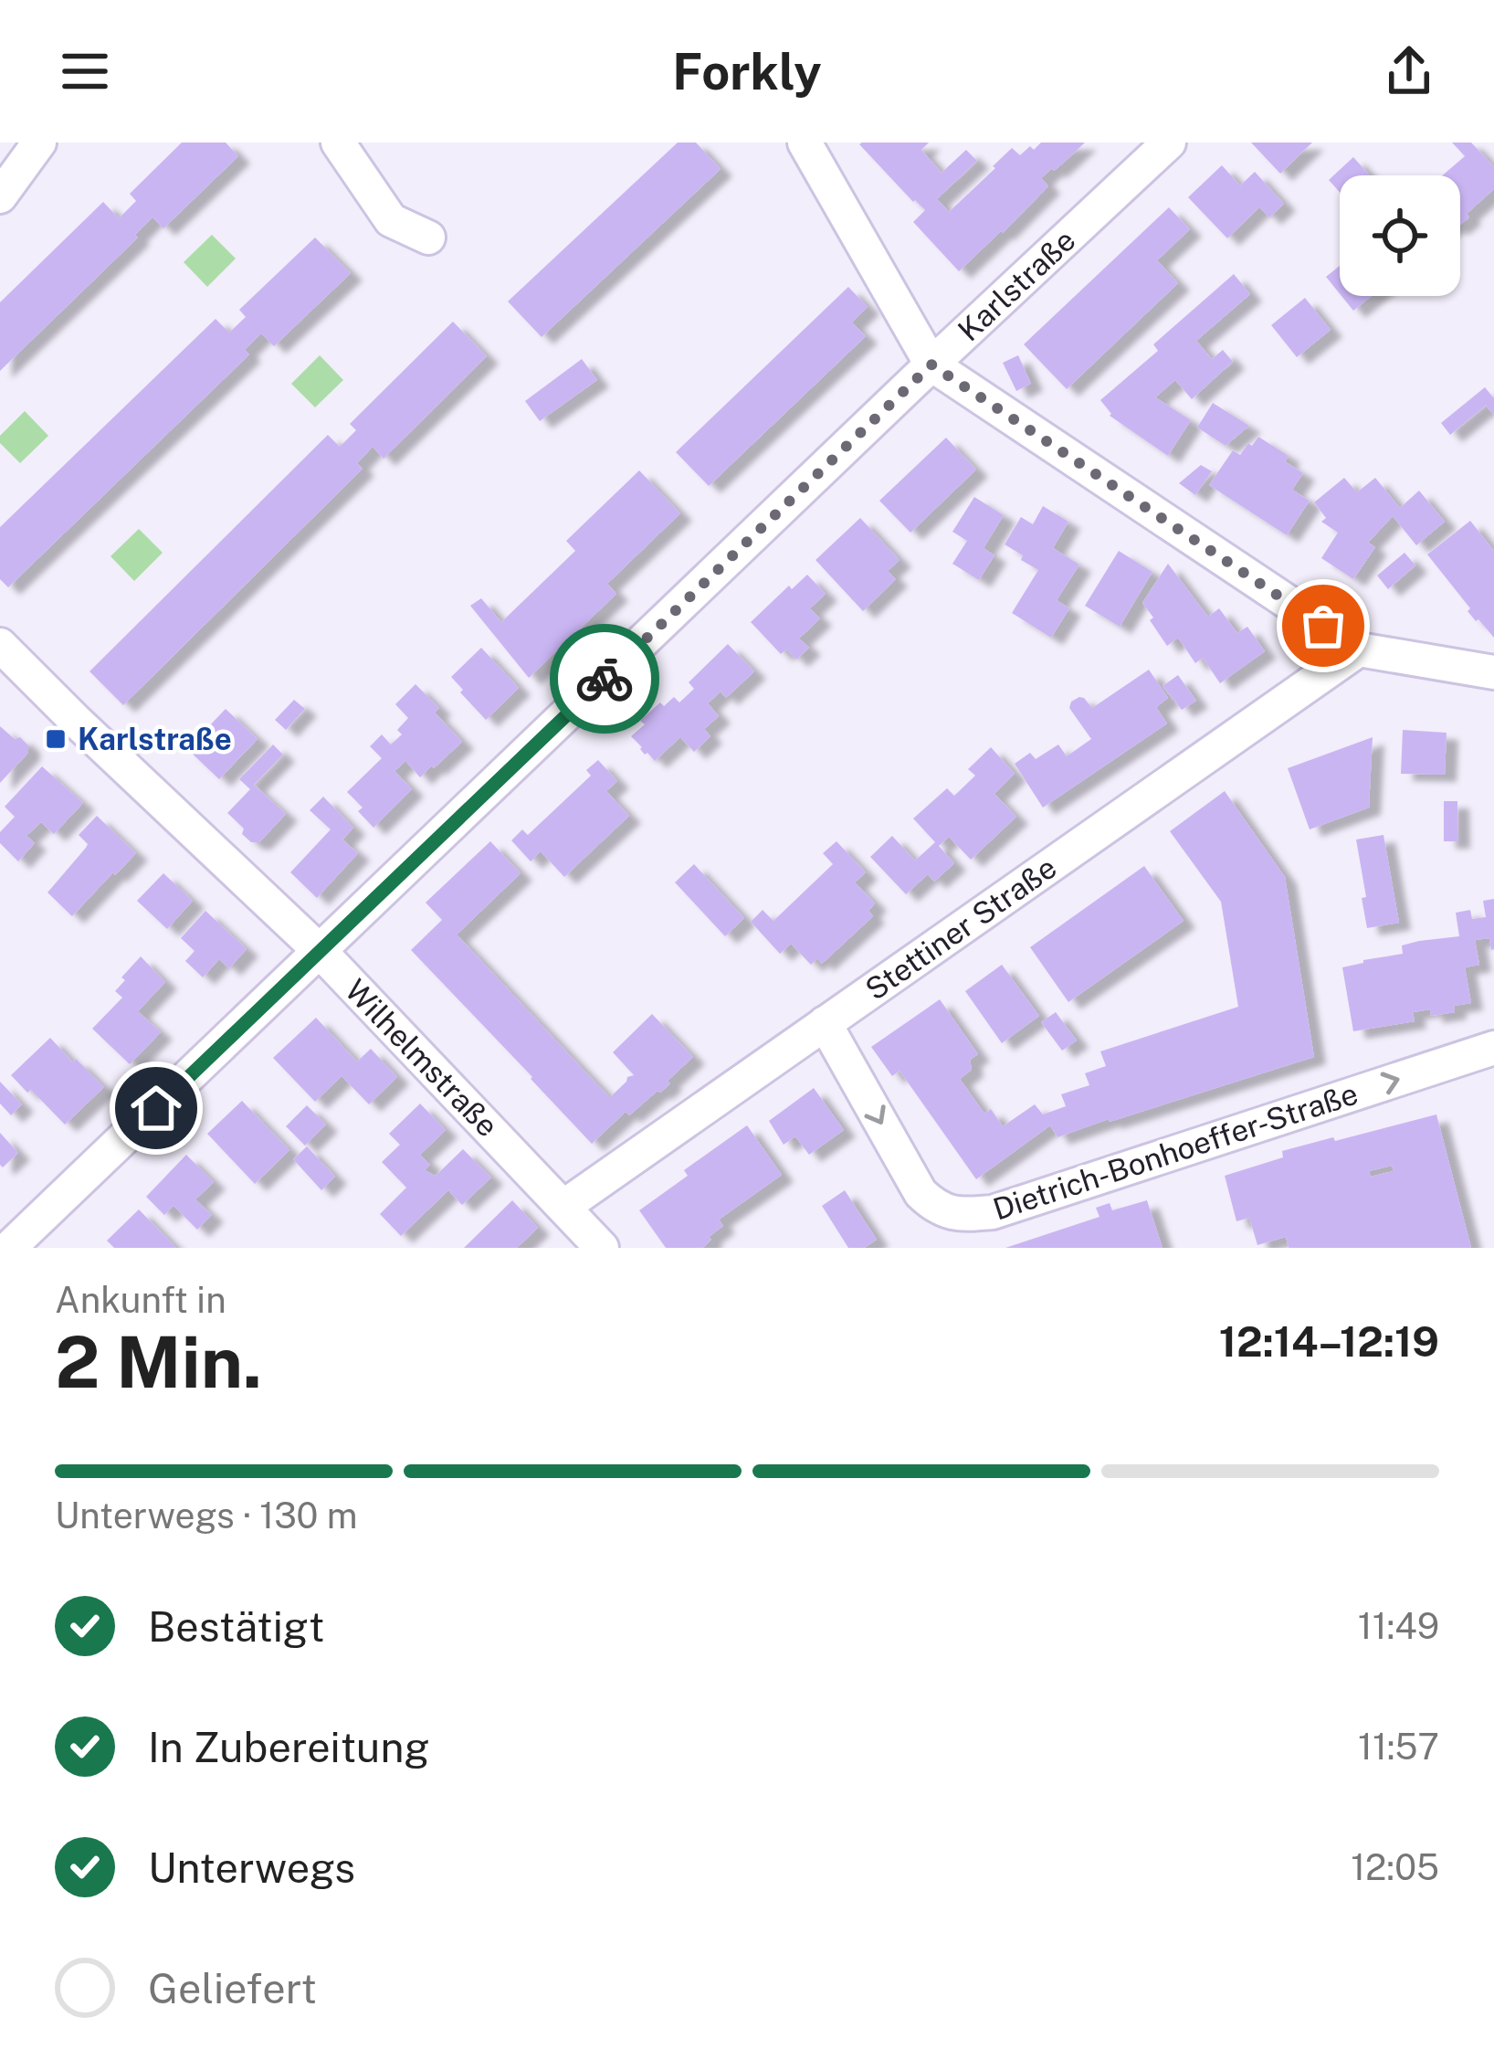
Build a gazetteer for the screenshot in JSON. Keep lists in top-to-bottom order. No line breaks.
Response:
{"streets":{"street":["Karlstraße","Stettiner Straße","Wilhelmstraße","Dietrich-Bonhoeffer-Straße"]},"crossings":[["Karlstraße","Wilhelmstraße"],["Stettiner Straße","Wilhelmstraße"],["Stettiner Straße","Dietrich-Bonhoeffer-Straße"]],"one_way":["Dietrich-Bonhoeffer-Straße"],"places":{"transit":["Karlstraße"]},"page":{"header":"Forkly","heading":["2 Min.","Ankunft in","12:14–12:19"],"bar":"Unterwegs · 130 m","list":[["Bestätigt","11:49"],["In Zubereitung","11:57"],["Unterwegs","12:05"],"Geliefert"]}}
